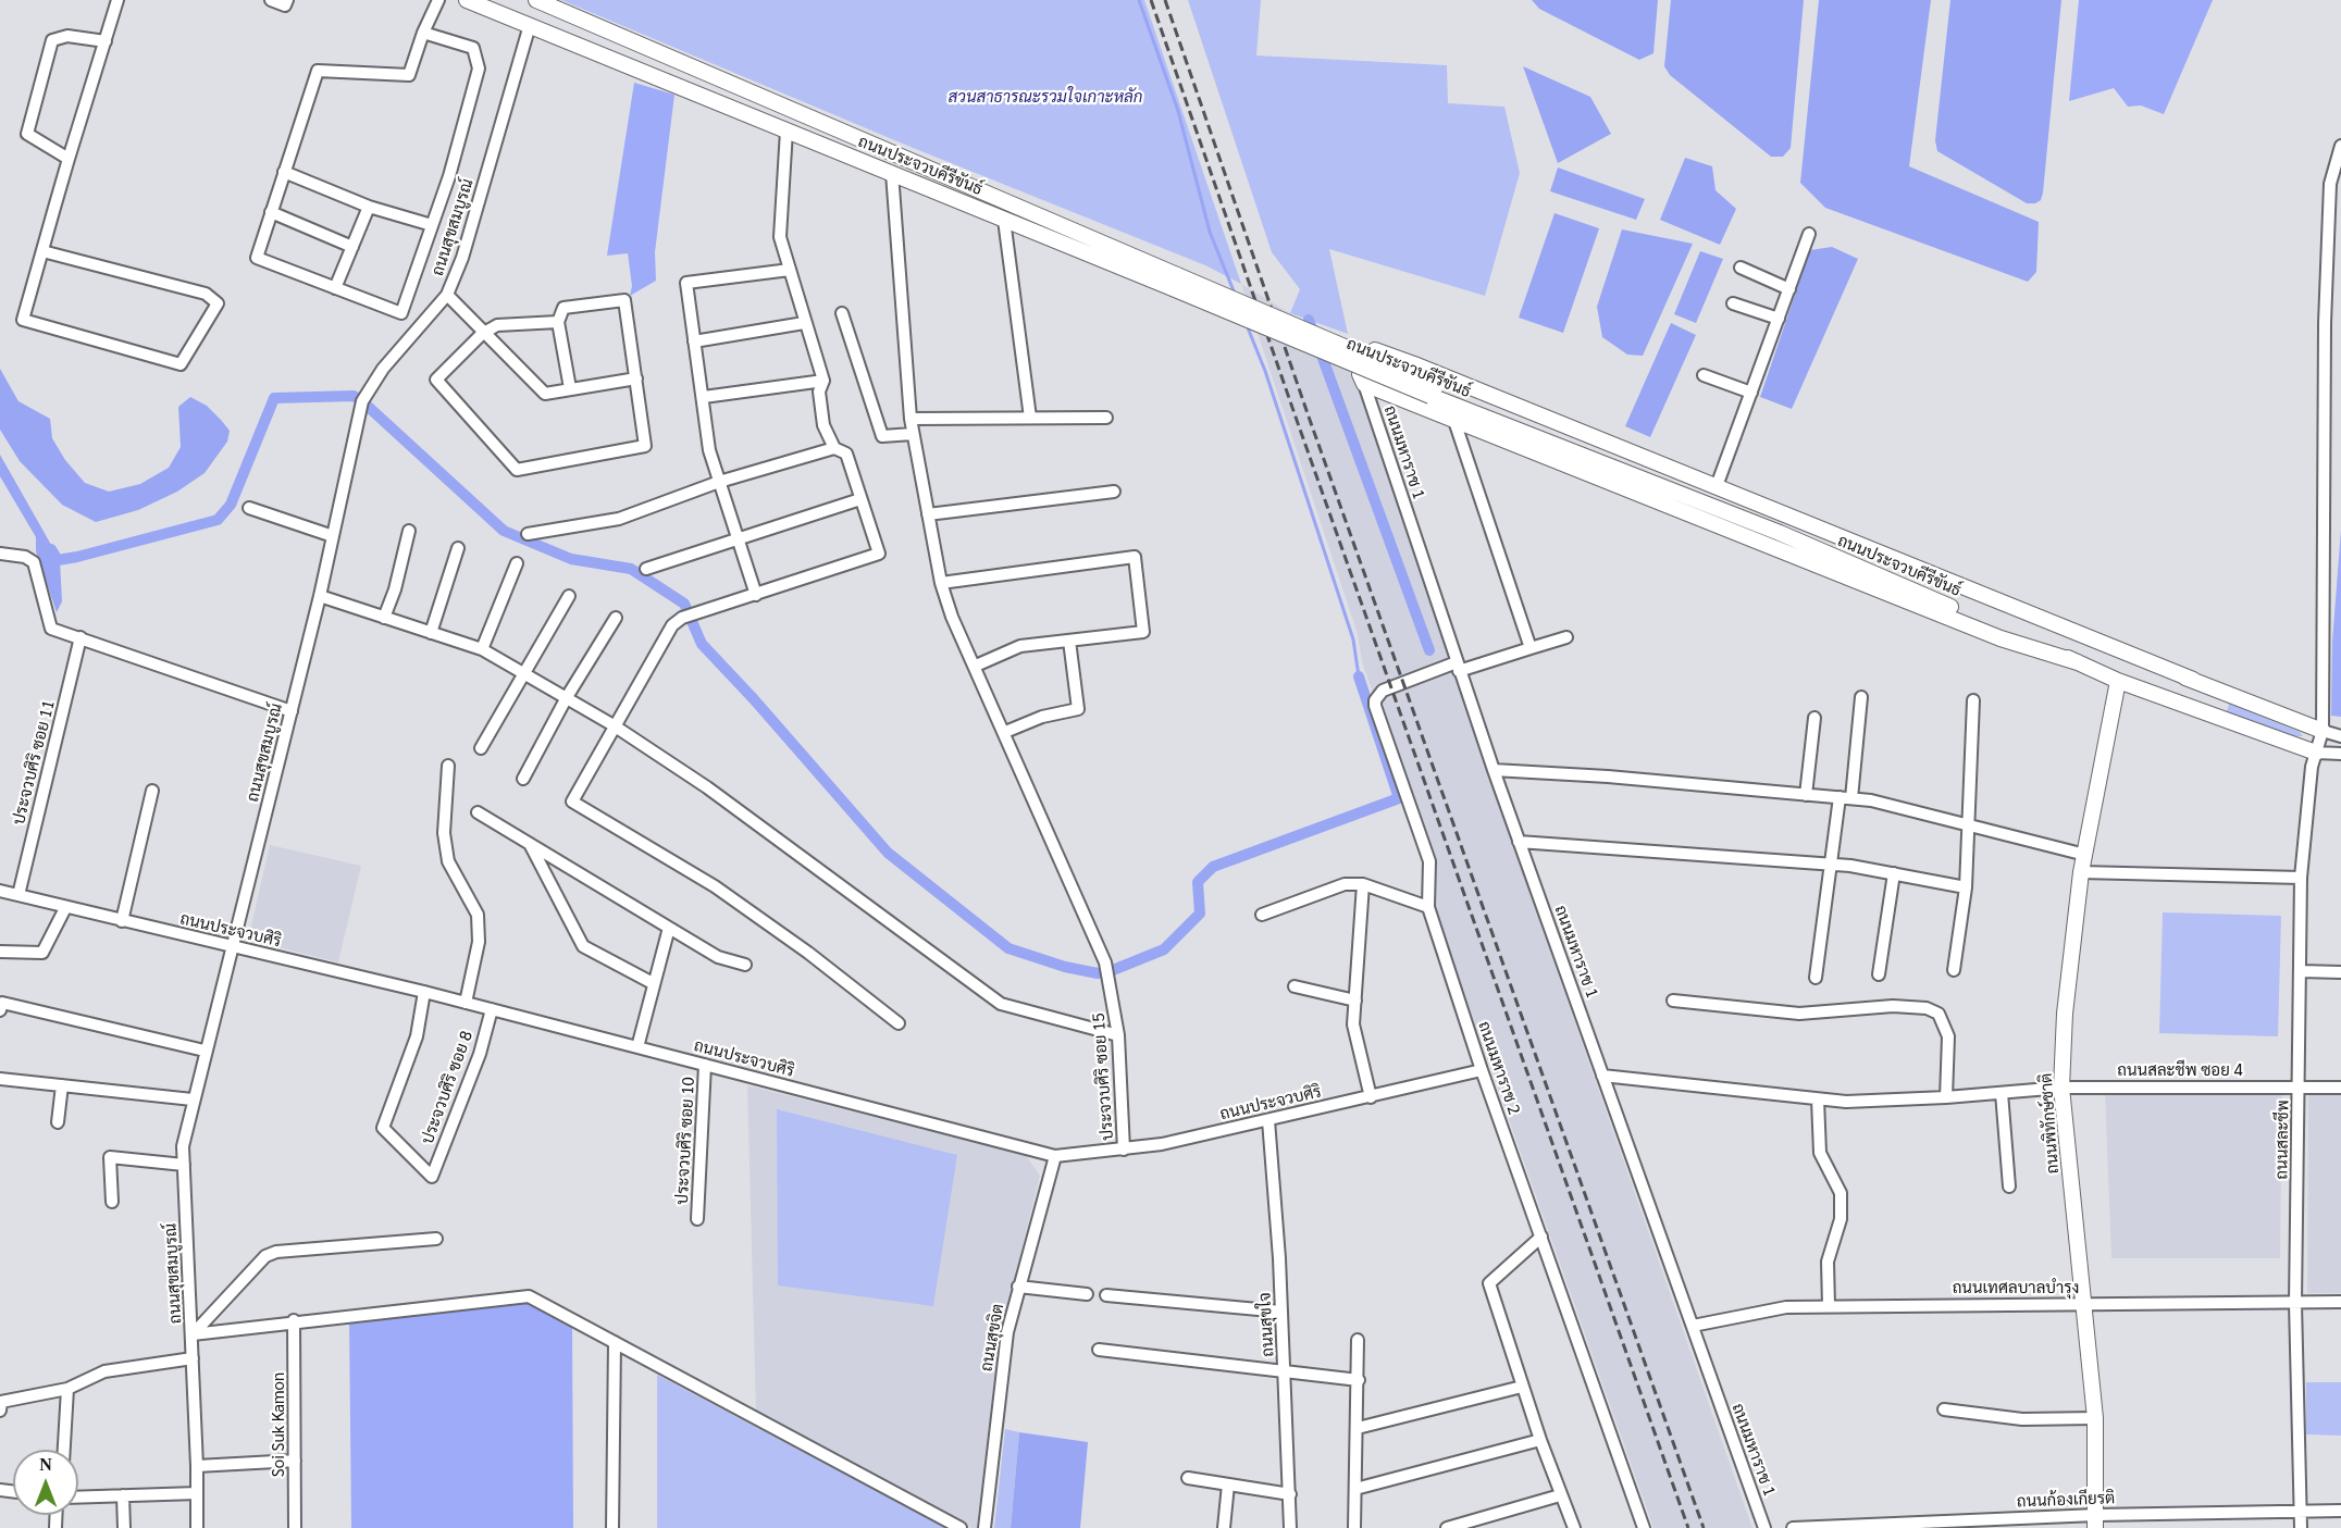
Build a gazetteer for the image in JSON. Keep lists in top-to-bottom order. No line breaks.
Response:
{"streets":{"main road":["ถนนประจวบคีรีขันธ์","ถนนพิทักษ์ชาติ"],"street":["ถนนสุขสมบูรณ์","ถนนมหาราช 1","ประจวบศิริ ซอย 11","ถนนประจวบศิริ","ถนนมหาราช 2","ถนนสละชีพ ซอย 4","ประจวบศิริ ซอย 15","ประจวบศิริ ซอย 8","ถนนสละชีพ","ประจวบศิริ ซอย 10","ถนนเทศลบาลบำรุง","ถนนสุขใจ","ถนนสุขจิต","Soi Suk Kamon","ถนนก้องเกียรติ"]},"crossings":[["ถนนประจวบคีรีขันธ์","ถนนสุขสมบูรณ์"],["ถนนประจวบคีรีขันธ์","ประจวบศิริ ซอย 15"],["ถนนประจวบคีรีขันธ์","ถนนพิทักษ์ชาติ"],["ถนนประจวบคีรีขันธ์","ถนนสละชีพ"],["ถนนสุขสมบูรณ์","ถนนประจวบศิริ"],["ถนนมหาราช 1","ถนนมหาราช 2"],["ถนนมหาราช 1","ถนนสละชีพ ซอย 4"],["ถนนมหาราช 1","ถนนเทศลบาลบำรุง"],["ประจวบศิริ ซอย 11","ถนนประจวบศิริ"],["ถนนประจวบศิริ","ถนนมหาราช 2"],["ถนนประจวบศิริ","ประจวบศิริ ซอย 15"],["ถนนประจวบศิริ","ประจวบศิริ ซอย 8"],["ถนนประจวบศิริ","ประจวบศิริ ซอย 10"],["ถนนประจวบศิริ","ถนนสุขใจ"],["ถนนประจวบศิริ","ถนนสุขจิต"],["ถนนสละชีพ ซอย 4","ถนนพิทักษ์ชาติ"],["ถนนสละชีพ ซอย 4","ถนนสละชีพ"],["ถนนพิทักษ์ชาติ","ถนนเทศลบาลบำรุง"],["ถนนพิทักษ์ชาติ","ถนนก้องเกียรติ"],["ถนนสละชีพ","ถนนเทศลบาลบำรุง"],["ถนนสละชีพ","ถนนก้องเกียรติ"]],"parks":["สวนสาธารณะรวมใจเกาะหลัก"],"north":"top"}
